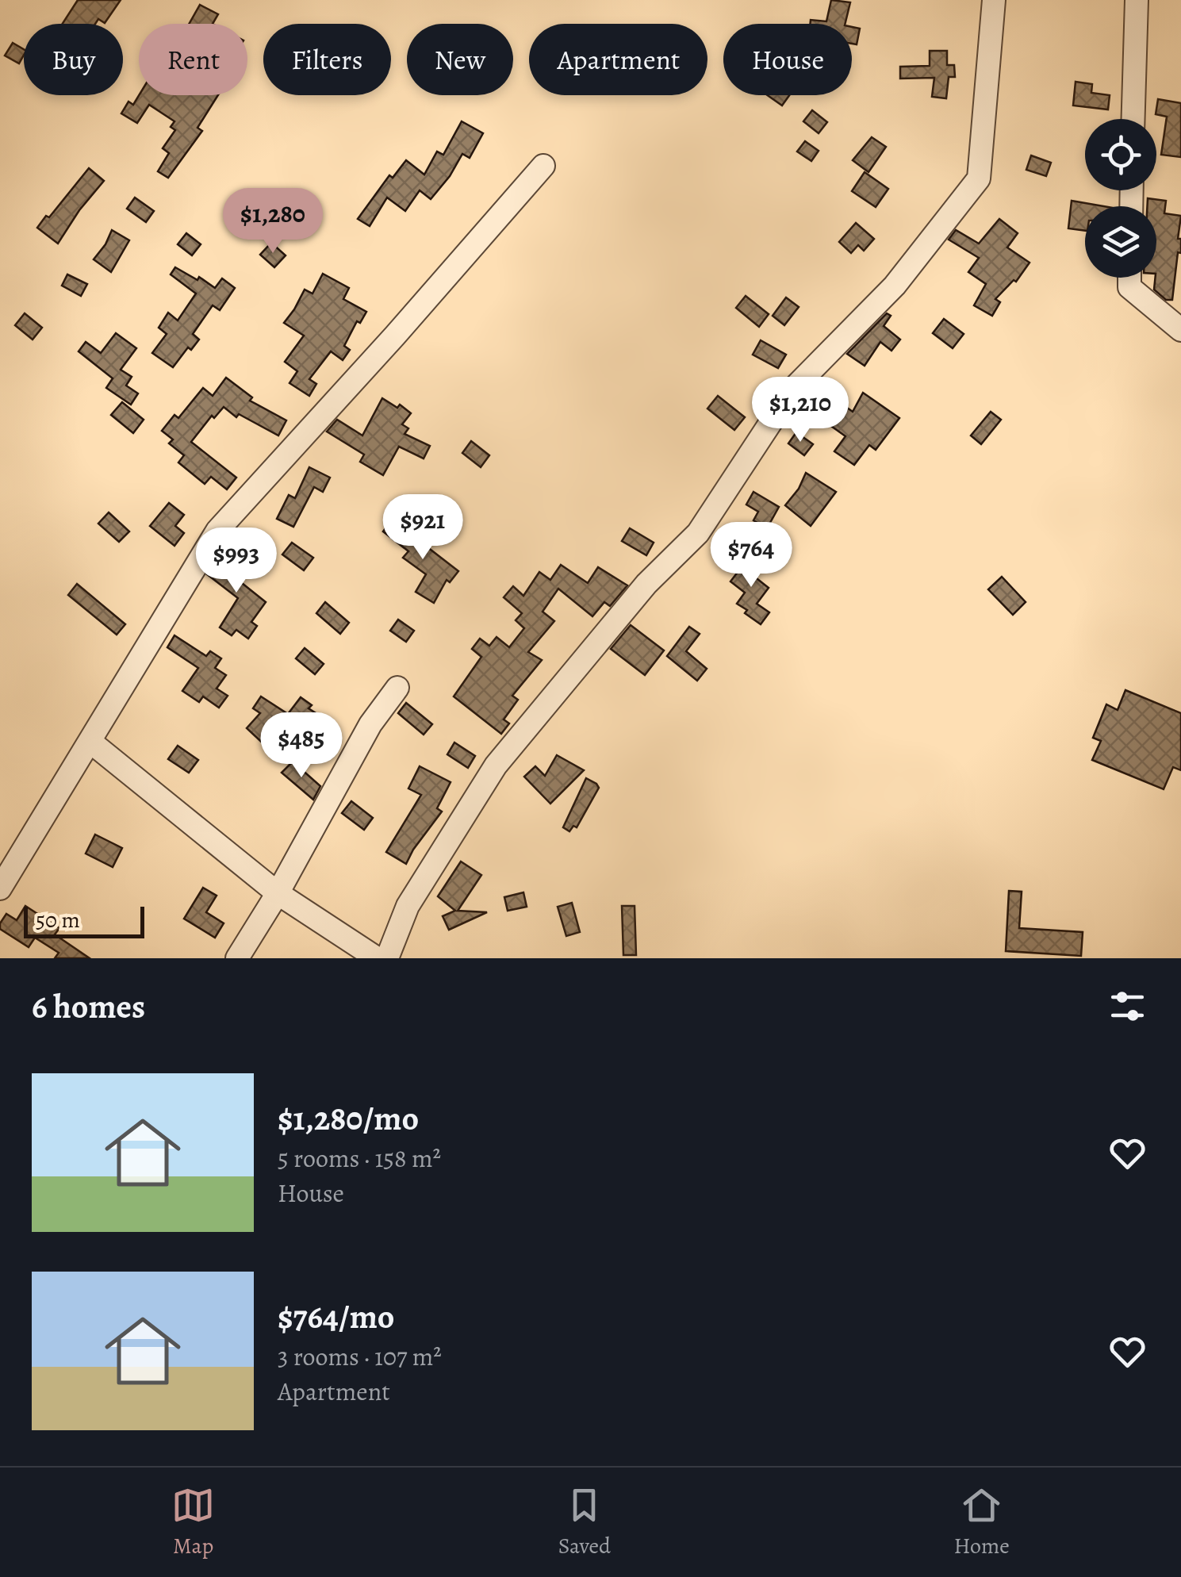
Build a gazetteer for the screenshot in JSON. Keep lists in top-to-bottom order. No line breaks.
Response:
{"scale_bar":"50 m","page":{"chip":["Buy","Rent","Filters","New","Apartment","House"],"price":["$1,280","$1,210","$921","$764","$993","$485"],"scale":"50 m","heading":"6 homes","list":[{"name":"$1,280/mo","note":"5 rooms · 158 m² · House"},{"name":"$764/mo","note":"3 rooms · 107 m² · Apartment"}],"tabs":["Map","Saved","Home"]}}
